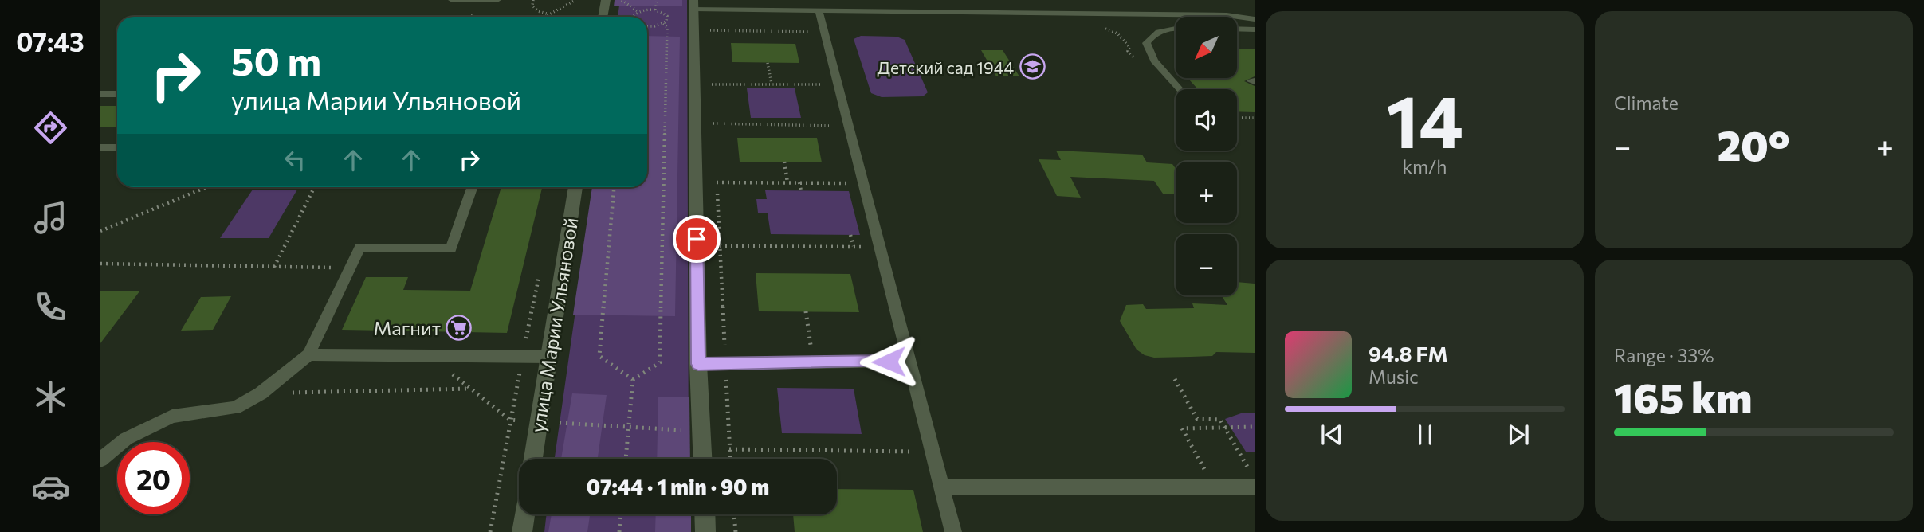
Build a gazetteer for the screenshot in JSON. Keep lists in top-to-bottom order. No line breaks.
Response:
{"streets":{"street":["улица Марии Ульяновой"]},"places":{"school or university":["Детский сад 1944"],"supermarket":["Магнит"]},"north":"bottom left","page":{"tabs":"07:43","tile":[["14","km/h"],"Climate",["Range · 33%","165 km"]],"map_buttons":["+","−"],"turn":["50 m","улица Марии Ульяновой"],"heat":["−","20°","+"],"song":["94.8 FM","Music"],"limit":"20","trip":"07:44 · 1 min · 90 m"}}
